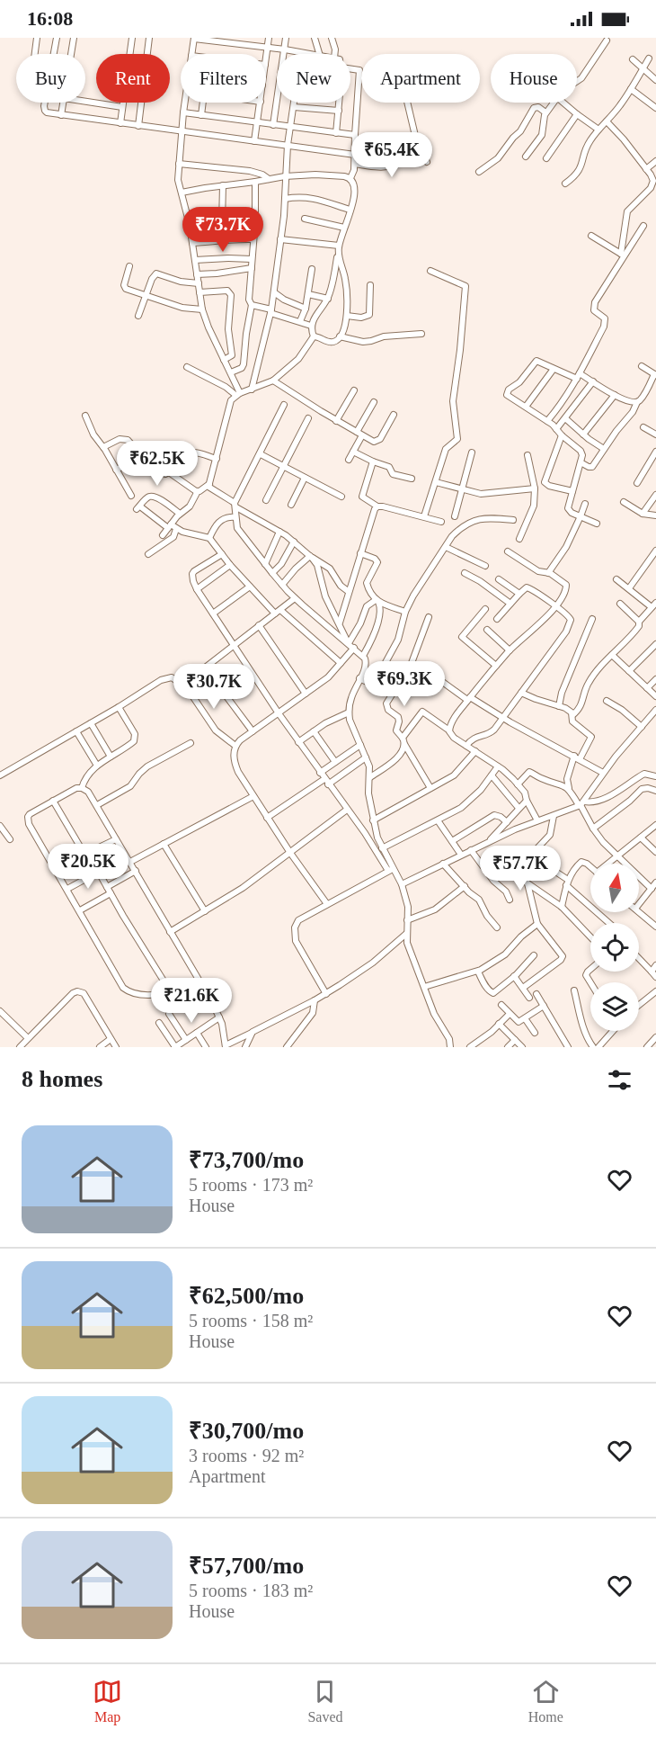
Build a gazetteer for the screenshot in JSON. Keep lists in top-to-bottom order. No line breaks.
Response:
{"north":"top","page":{"status":"16:08","chip":["Buy","Rent","Filters","New","Apartment","House"],"price":["₹65.4K","₹73.7K","₹62.5K","₹69.3K","₹30.7K","₹20.5K","₹57.7K","₹21.6K"],"heading":"8 homes","list":[{"name":"₹73,700/mo","note":"5 rooms · 173 m² · House"},{"name":"₹62,500/mo","note":"5 rooms · 158 m² · House"},{"name":"₹30,700/mo","note":"3 rooms · 92 m² · Apartment"},{"name":"₹57,700/mo","note":"5 rooms · 183 m² · House"}],"tabs":["Map","Saved","Home"]}}
